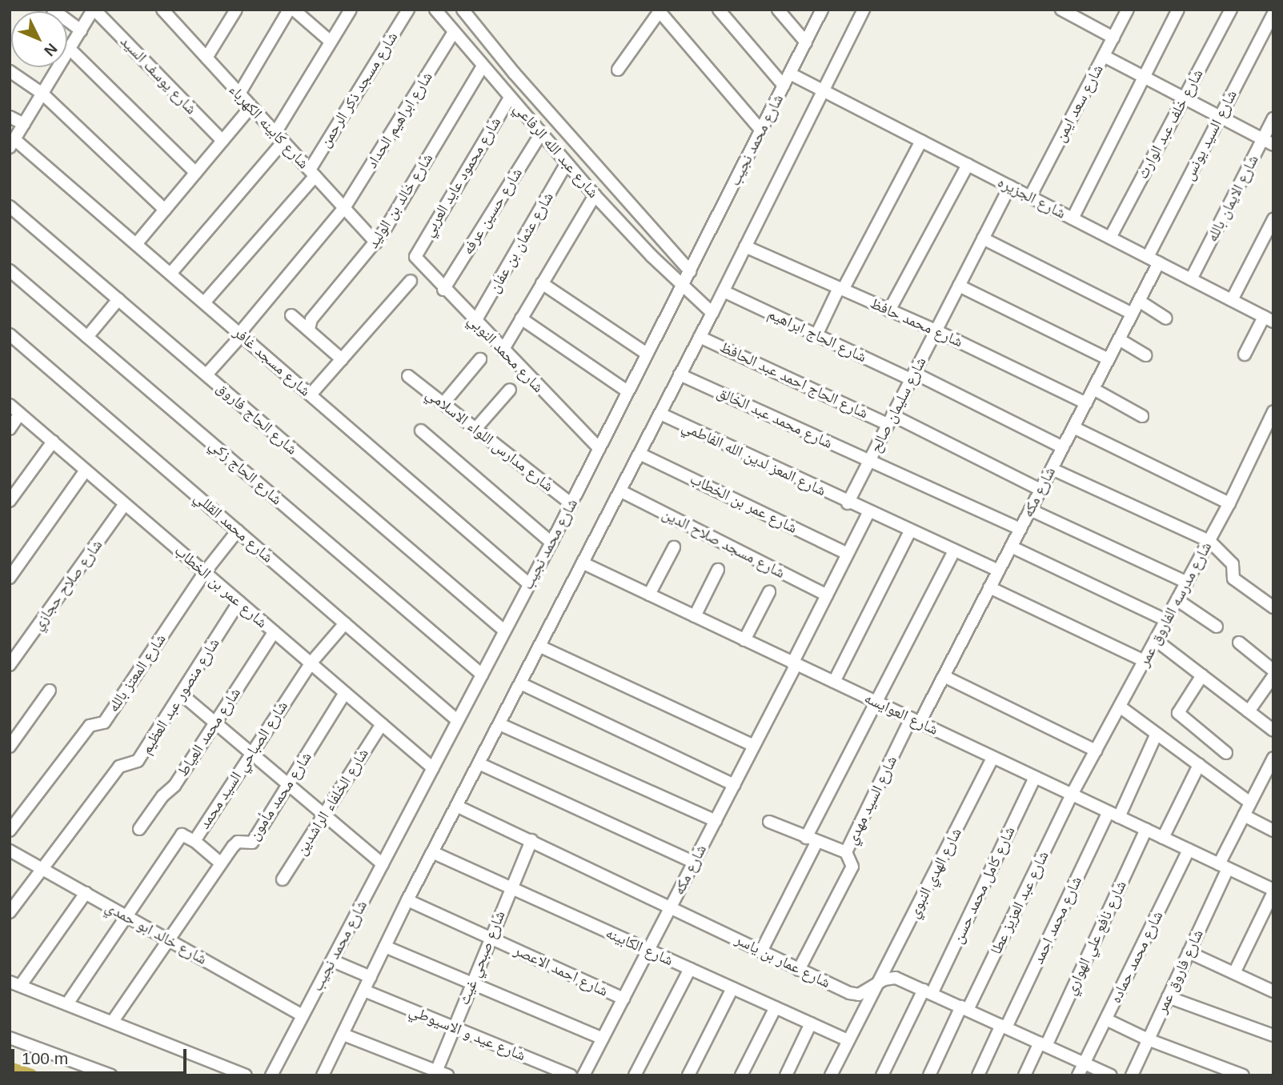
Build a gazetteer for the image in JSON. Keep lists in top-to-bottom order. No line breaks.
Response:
{"streets":{"street":["شارع يوسف السيد","شارع مسجد ذكر الرحمن","شارع سعد ايمن","شارع ابراهيم الحداد","شارع خلف عبد الوارث","شارع كابينه الكهرباء","شارع السيد يونس","شارع محمد نجيب","شارع عبد الله الرفاعي","شارع محمود عايد العربي","شارع الجزيره","شارع الايمان بالله","شارع خالد بن الوليد","شارع حسين عرفه","شارع عثمان بن عفان","شارع محمد حافظ","شارع الحاج ابراهيم","شارع محمد النوبي","شارع مسجد غافر","شارع الحاج احمد عبد الحافظ","شارع سليمان صالح","شارع محمد عبد الخالق","شارع الحاج فاروق","شارع مدارس اللواء الاسلامي","شارع المعز لدين الله الفاطمي","شارع الحاج زكي","شارع مكه","شارع عمر بن الخطاب","شارع محمد القللي","شارع مسجد صلاح الدين","شارع صلاح حجازي","شارع مدرسه الفاروق عمر","شارع المعتز بالله","شارع منصور عبد العظيم","شارع العوايسه","شارع محمد العياط","شارع الصباحي السيد محمد","شارع محمد مأمون","شارع السيد مهدي","شارع الخلفاء الراشدين","شارع الهدي النبوي","شارع كامل محمد حسن","شارع عبد العزيز عطا","شارع محمد احمد","شارع خالد ابو حمدي","شارع نافع علي الهواري","شارع الكابينه","شارع محمد حماده","شارع صبحي غيث","شارع عمار بن ياسر","شارع احمد الاعصر","شارع فاروق عمر","شارع عيد و الاسيوطي"]},"crossings":[["شارع مسجد ذكر الرحمن","شارع كابينه الكهرباء"],["شارع مسجد ذكر الرحمن","شارع مسجد غافر"],["شارع سعد ايمن","شارع الجزيره"],["شارع ابراهيم الحداد","شارع كابينه الكهرباء"],["شارع ابراهيم الحداد","شارع عبد الله الرفاعي"],["شارع ابراهيم الحداد","شارع مسجد غافر"],["شارع ابراهيم الحداد","شارع الحاج فاروق"],["شارع خلف عبد الوارث","شارع الجزيره"],["شارع كابينه الكهرباء","شارع خالد بن الوليد"],["شارع السيد يونس","شارع الجزيره"],["شارع محمد نجيب","شارع عبد الله الرفاعي"],["شارع محمد نجيب","شارع الجزيره"],["شارع محمد نجيب","شارع محمد النوبي"],["شارع محمد نجيب","شارع مسجد غافر"],["شارع محمد نجيب","شارع الحاج فاروق"],["شارع محمد نجيب","شارع مدارس اللواء الاسلامي"],["شارع محمد نجيب","شارع الحاج زكي"],["شارع محمد نجيب","شارع عمر بن الخطاب"],["شارع محمد نجيب","شارع محمد القللي"],["شارع محمد نجيب","شارع خالد ابو حمدي"],["شارع عبد الله الرفاعي","شارع محمود عايد العربي"],["شارع عبد الله الرفاعي","شارع خالد بن الوليد"],["شارع عبد الله الرفاعي","شارع حسين عرفه"],["شارع عبد الله الرفاعي","شارع عثمان بن عفان"],["شارع محمود عايد العربي","شارع محمد النوبي"],["شارع الجزيره","شارع الايمان بالله"],["شارع الجزيره","شارع سليمان صالح"],["شارع الجزيره","شارع مكه"],["شارع حسين عرفه","شارع محمد النوبي"],["شارع عثمان بن عفان","شارع محمد النوبي"],["شارع محمد حافظ","شارع سليمان صالح"],["شارع محمد حافظ","شارع مكه"],["شارع الحاج ابراهيم","شارع سليمان صالح"],["شارع الحاج ابراهيم","شارع مكه"],["شارع الحاج احمد عبد الحافظ","شارع سليمان صالح"],["شارع الحاج احمد عبد الحافظ","شارع مكه"],["شارع سليمان صالح","شارع محمد عبد الخالق"],["شارع سليمان صالح","شارع المعز لدين الله الفاطمي"],["شارع محمد عبد الخالق","شارع مكه"],["شارع المعز لدين الله الفاطمي","شارع مكه"],["شارع مكه","شارع عمر بن الخطاب"],["شارع مكه","شارع مسجد صلاح الدين"],["شارع مكه","شارع العوايسه"],["شارع مكه","شارع السيد مهدي"],["شارع مكه","شارع الكابينه"],["شارع مكه","شارع عمار بن ياسر"],["شارع مكه","شارع احمد الاعصر"],["شارع عمر بن الخطاب","شارع صلاح حجازي"],["شارع عمر بن الخطاب","شارع المعتز بالله"],["شارع عمر بن الخطاب","شارع منصور عبد العظيم"],["شارع عمر بن الخطاب","شارع محمد العياط"],["شارع عمر بن الخطاب","شارع الصباحي السيد محمد"],["شارع عمر بن الخطاب","شارع محمد مأمون"],["شارع عمر بن الخطاب","شارع الخلفاء الراشدين"],["شارع محمد القللي","شارع المعتز بالله"],["شارع محمد القللي","شارع الصباحي السيد محمد"],["شارع مدرسه الفاروق عمر","شارع العوايسه"],["شارع مدرسه الفاروق عمر","شارع عبد العزيز عطا"],["شارع منصور عبد العظيم","شارع خالد ابو حمدي"],["شارع العوايسه","شارع السيد مهدي"],["شارع العوايسه","شارع الهدي النبوي"],["شارع العوايسه","شارع كامل محمد حسن"],["شارع العوايسه","شارع عبد العزيز عطا"],["شارع العوايسه","شارع محمد احمد"],["شارع العوايسه","شارع نافع علي الهواري"],["شارع العوايسه","شارع محمد حماده"],["شارع العوايسه","شارع فاروق عمر"],["شارع الصباحي السيد محمد","شارع خالد ابو حمدي"],["شارع محمد مأمون","شارع خالد ابو حمدي"],["شارع السيد مهدي","شارع عمار بن ياسر"],["شارع الهدي النبوي","شارع الكابينه"],["شارع الهدي النبوي","شارع عمار بن ياسر"],["شارع كامل محمد حسن","شارع عمار بن ياسر"],["شارع عبد العزيز عطا","شارع عمار بن ياسر"],["شارع محمد احمد","شارع عمار بن ياسر"],["شارع نافع علي الهواري","شارع عمار بن ياسر"],["شارع الكابينه","شارع صبحي غيث"],["شارع محمد حماده","شارع عمار بن ياسر"],["شارع صبحي غيث","شارع عمار بن ياسر"],["شارع صبحي غيث","شارع احمد الاعصر"],["شارع صبحي غيث","شارع عيد و الاسيوطي"]],"scale_bar":"100 m","north":"bottom right"}
